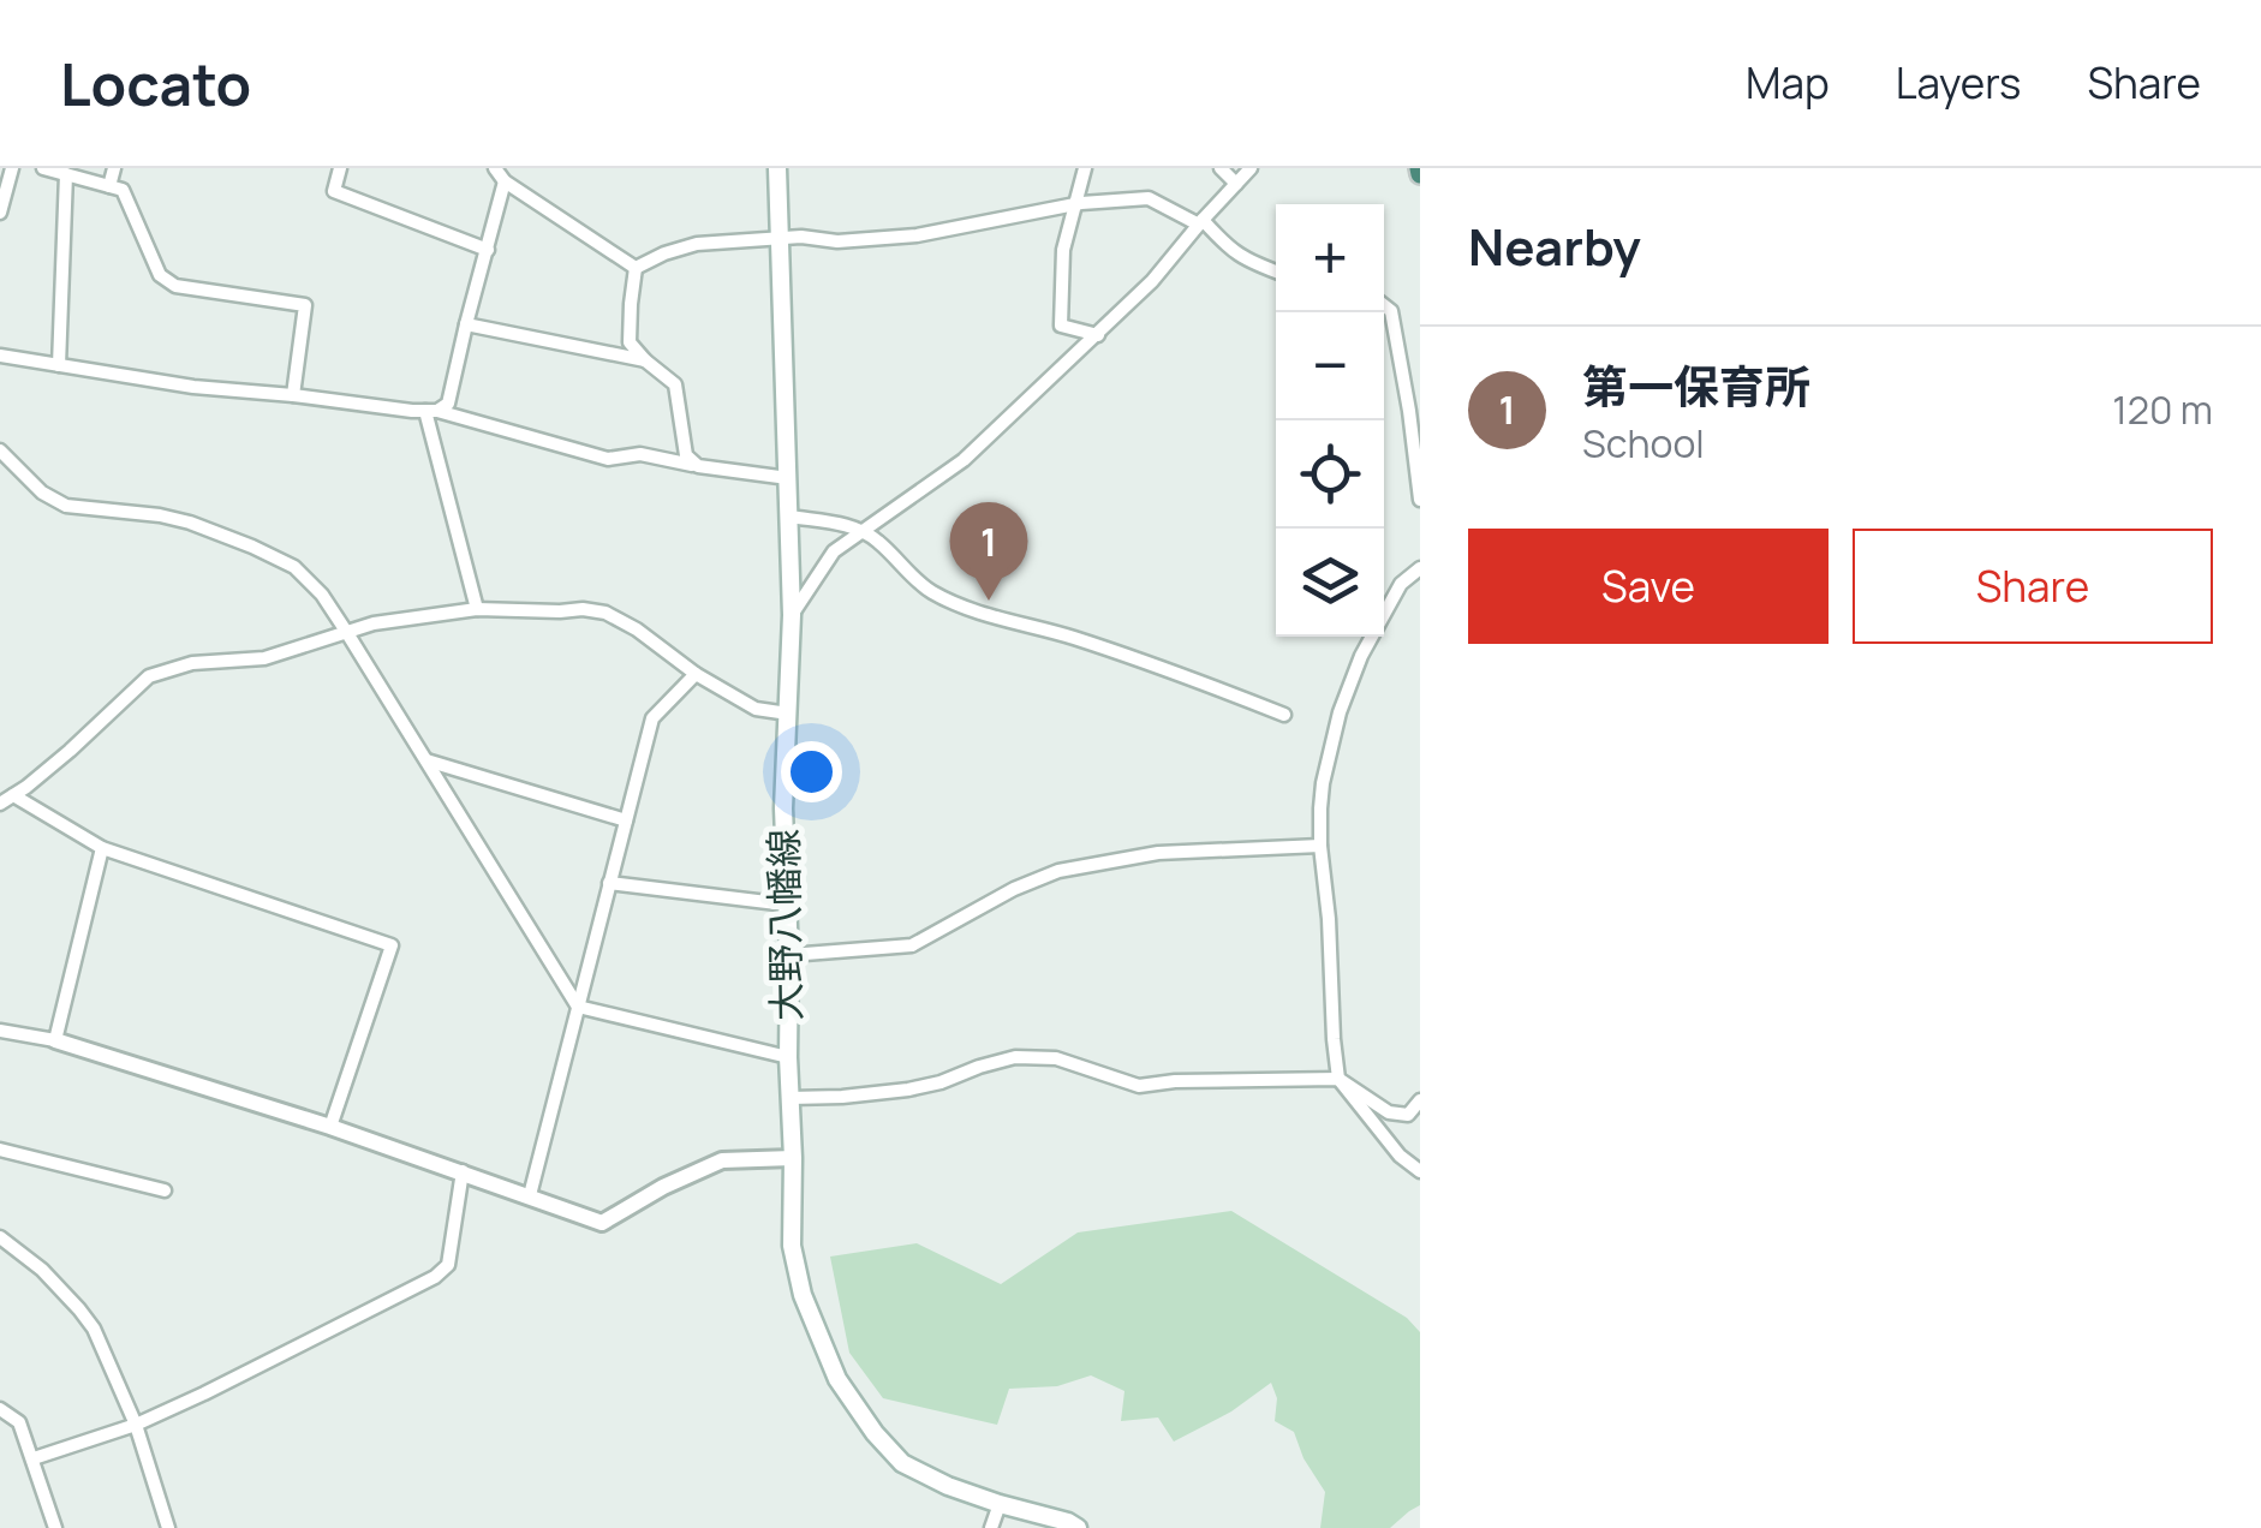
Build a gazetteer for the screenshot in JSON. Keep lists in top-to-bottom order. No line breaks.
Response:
{"streets":{"main road":["大野八幡線"]},"page":{"header":"Locato","nav":["Map","Layers","Share"],"heading":"Nearby","map_buttons":["+","−"],"list":[{"mark":"1","name":"第一保育所","note":"School","value":"120 m"}],"buttons":["Save","Share"],"pins":"1"}}
